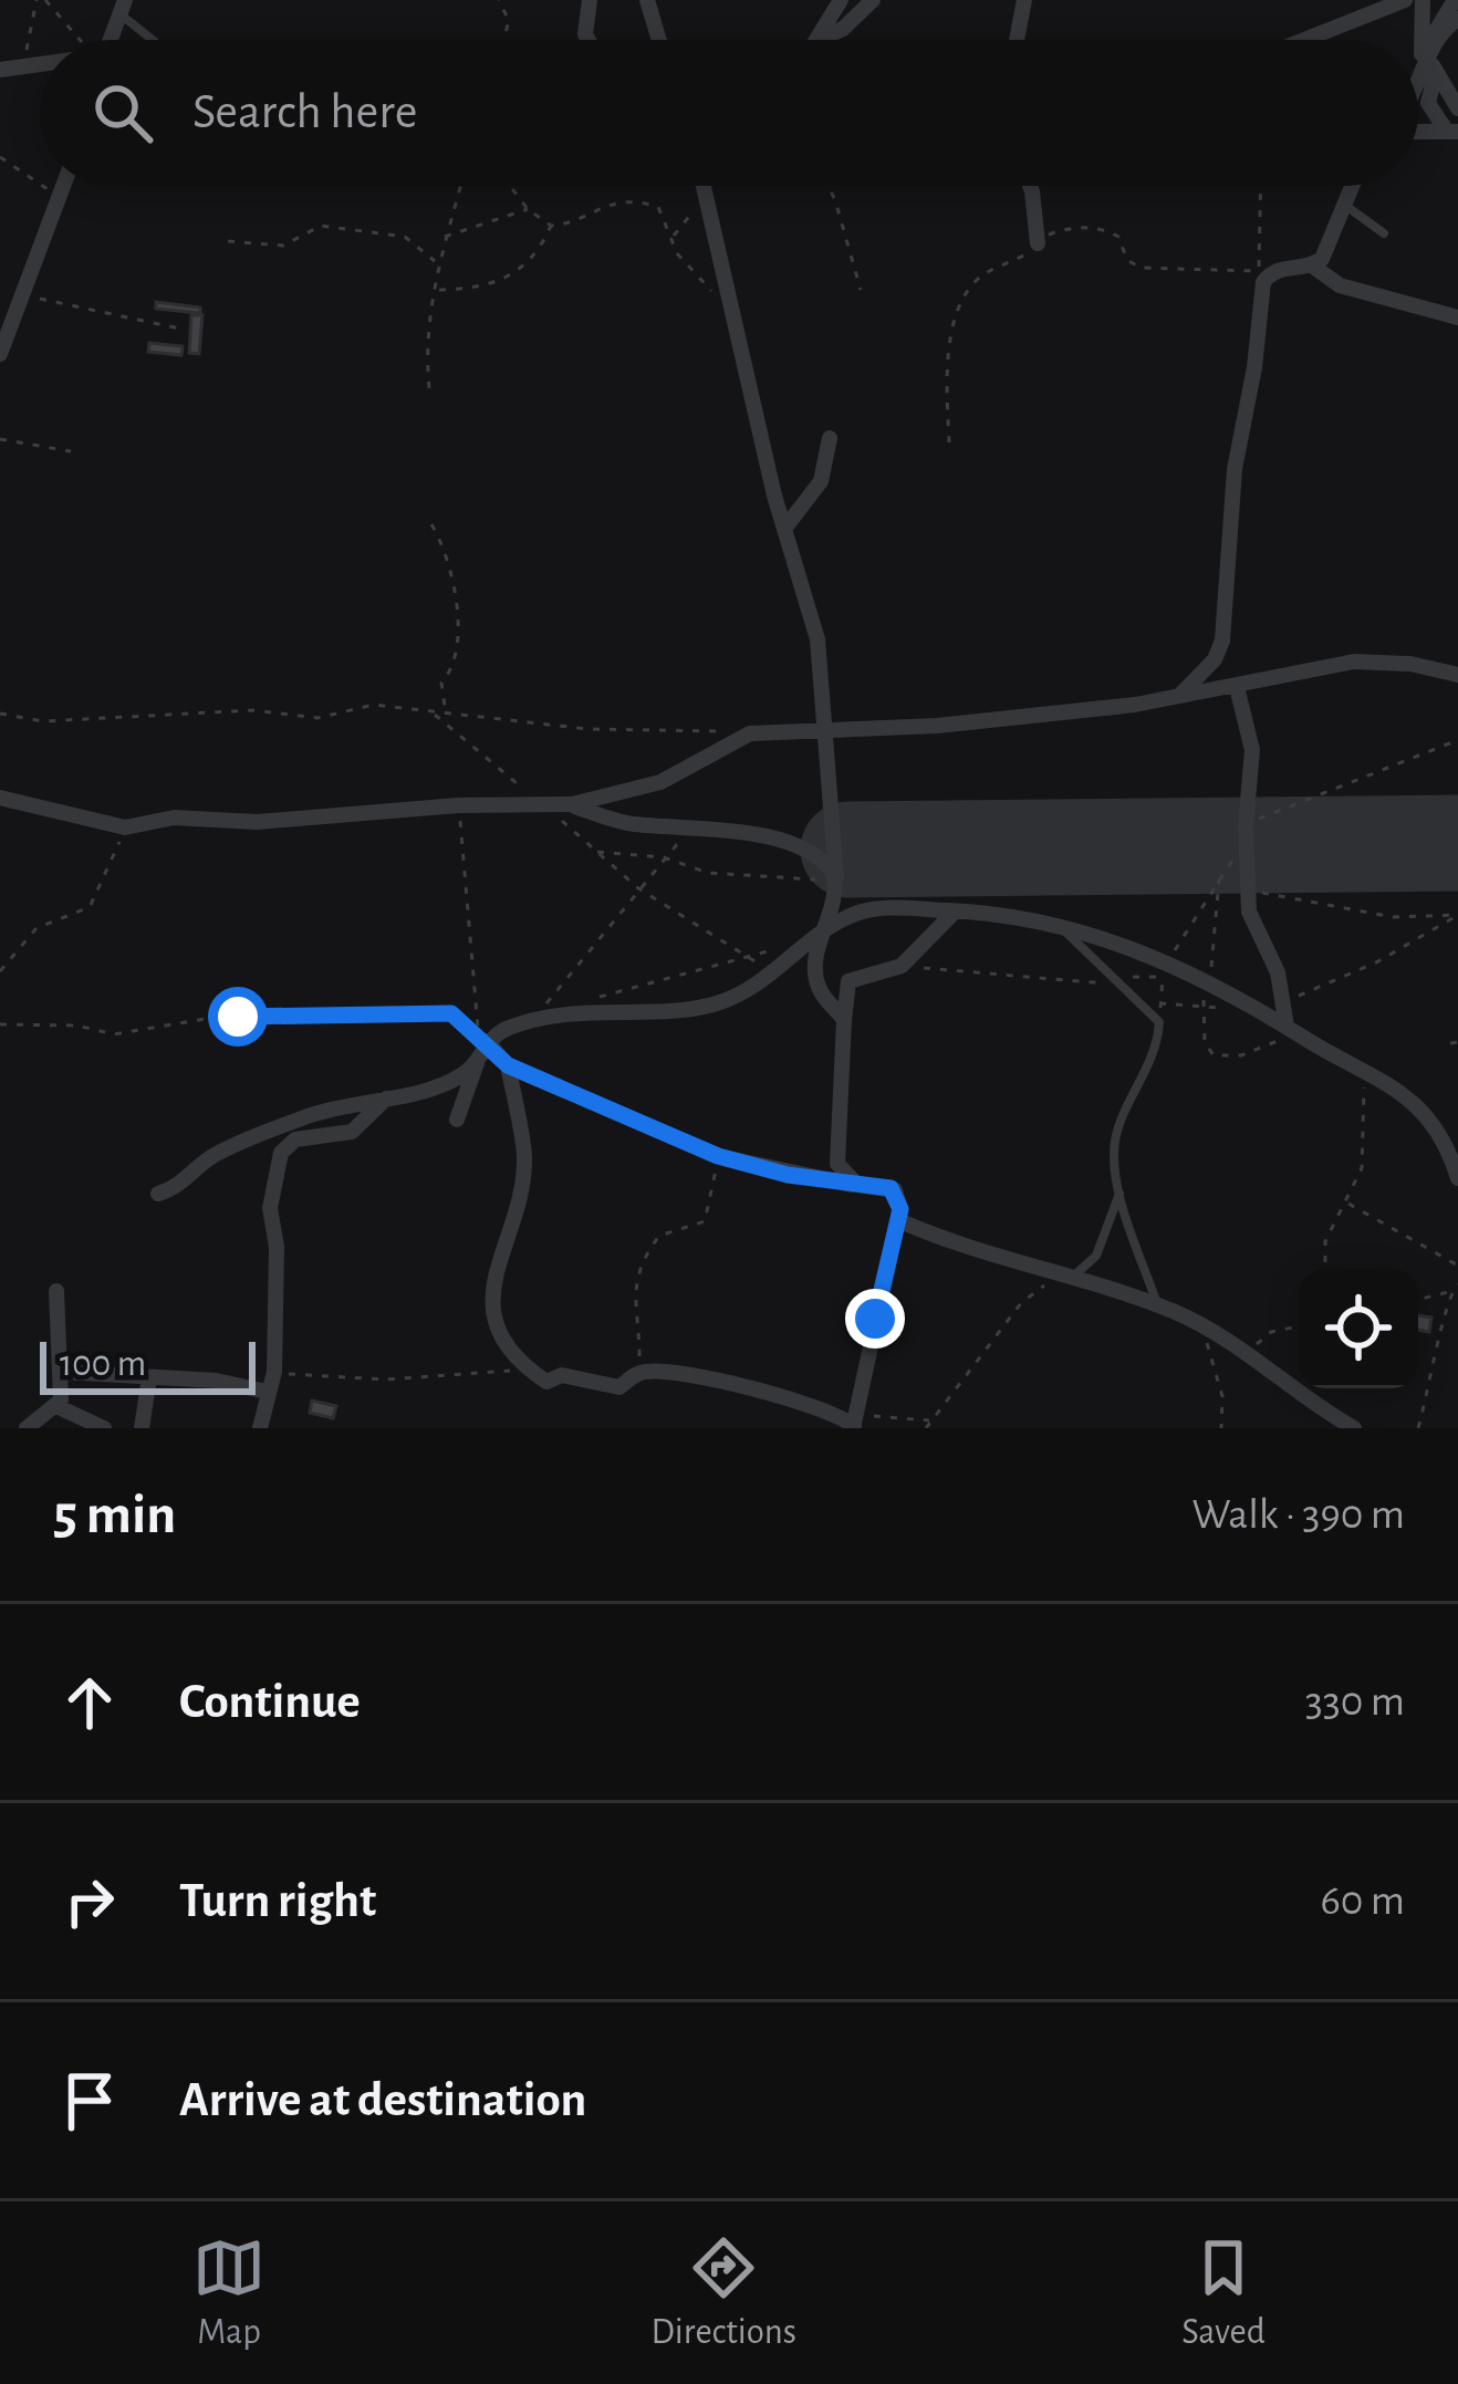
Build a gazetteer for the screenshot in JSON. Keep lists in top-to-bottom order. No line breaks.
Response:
{"scale_bar":"100 m","page":{"search":"Search here","scale":"100 m","heading":["5 min","Walk · 390 m"],"list":[["Continue","330 m"],["Turn right","60 m"],"Arrive at destination"],"nav":["Map","Directions","Saved"]}}
